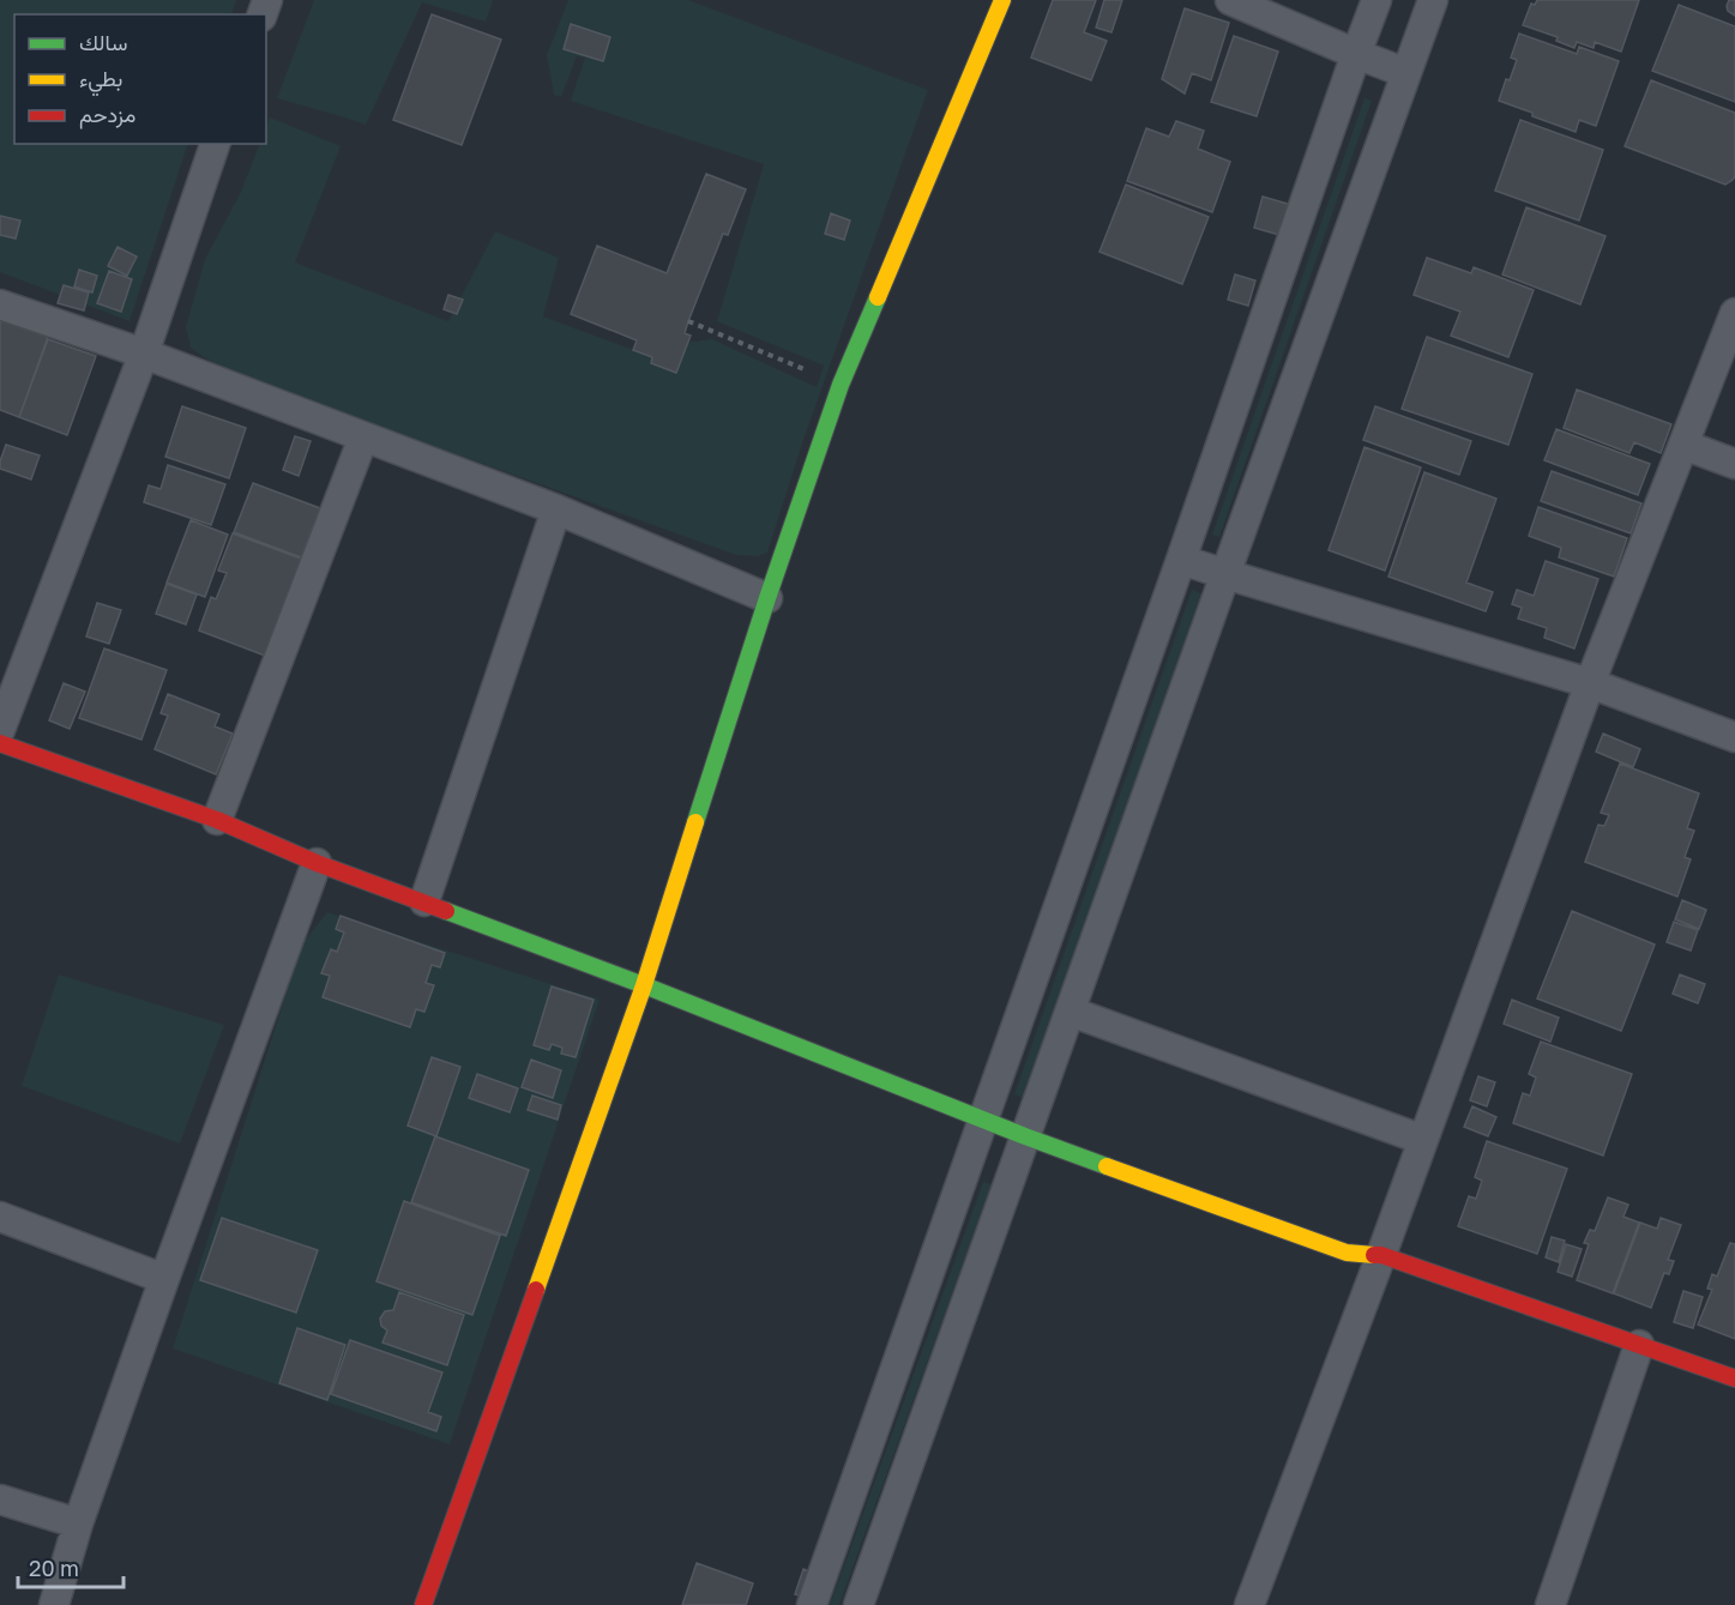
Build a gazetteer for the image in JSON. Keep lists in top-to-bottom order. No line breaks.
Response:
{"legend":["سالك","بطيء","مزدحم"],"scale_bar":"20 m"}
